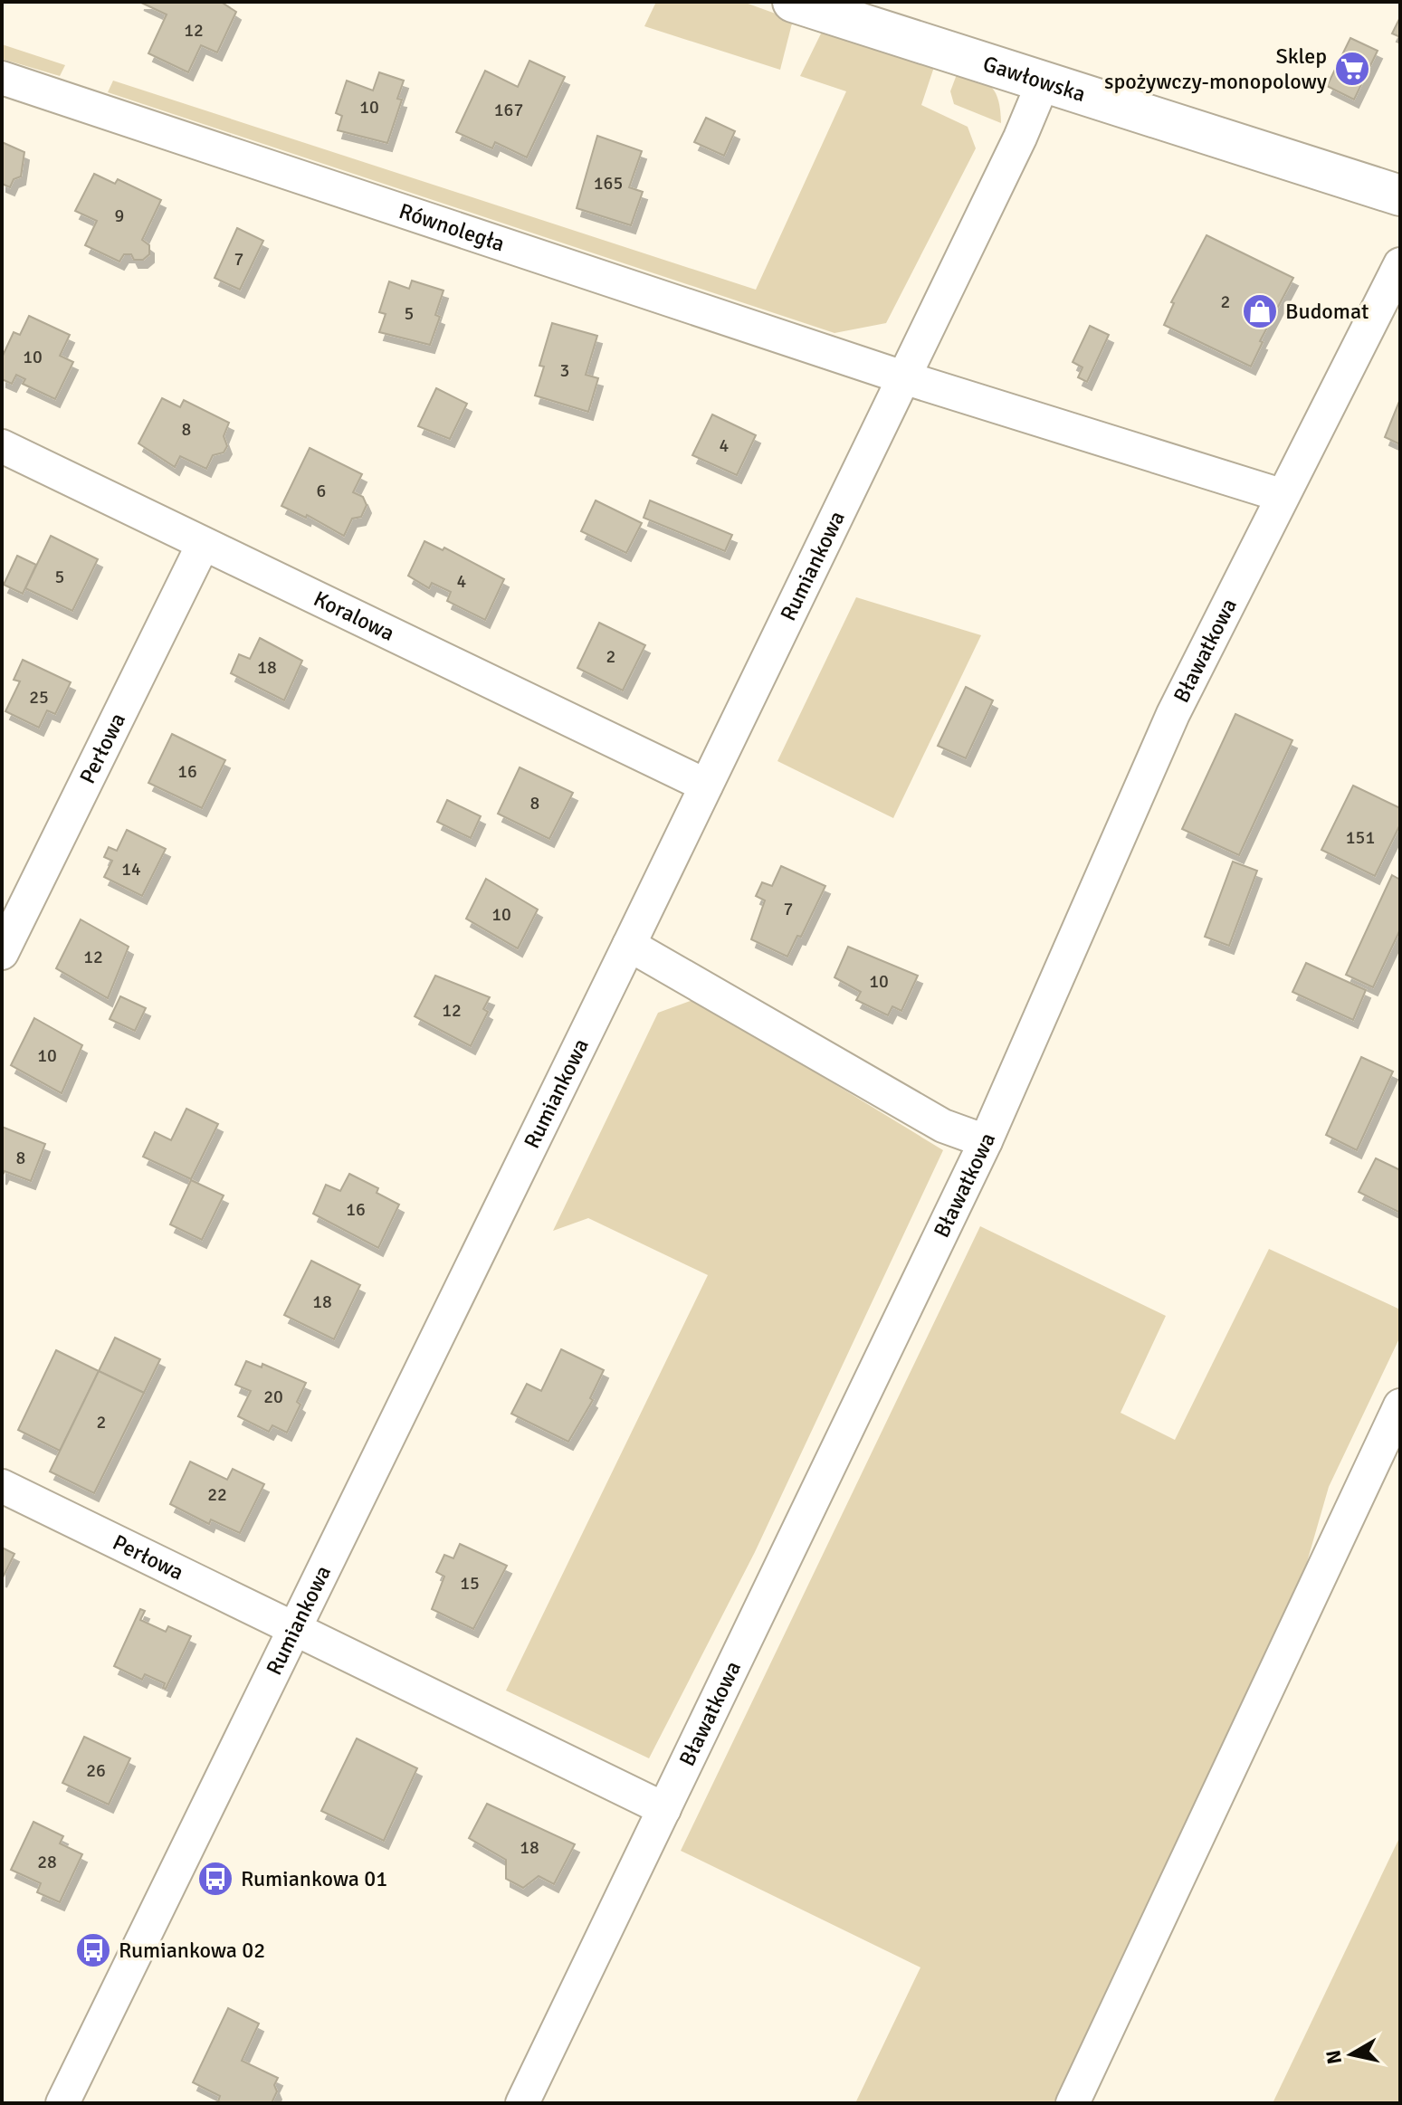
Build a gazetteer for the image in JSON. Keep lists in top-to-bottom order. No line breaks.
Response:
{"streets":{"street":["Gawłowska","Równoległa","Rumiankowa","Koralowa","Bławatkowa","Perłowa"]},"crossings":[["Gawłowska","Rumiankowa"],["Równoległa","Rumiankowa"],["Równoległa","Bławatkowa"],["Rumiankowa","Koralowa"],["Rumiankowa","Perłowa"],["Koralowa","Perłowa"],["Bławatkowa","Perłowa"]],"places":{"supermarket":["Sklep spożywczy-monopolowy"],"shop":["Budomat"],"bus stop":["Rumiankowa 01","Rumiankowa 02"]},"house_numbers":["12","10","167","165","9","7","2","5","10","3","8","4","6","5","4","2","18","25","16","8","151","14","7","10","12","10","12","10","8","16","18","20","2","22","15","26","18","28"],"north":"left"}
